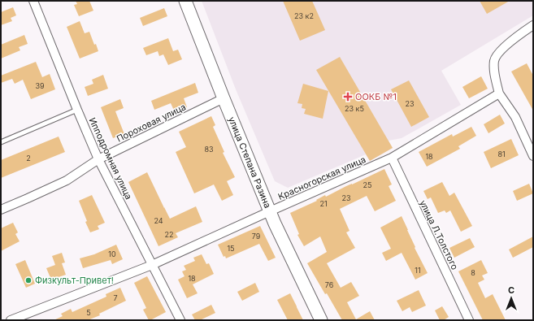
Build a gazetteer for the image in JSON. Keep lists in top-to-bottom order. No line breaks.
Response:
{"streets":{"main road":["улица Степана Разина"],"street":["Пороховая улица","Ипподромная улица","Красногорская улица","улица Л.Толстого"]},"crossings":[["Пороховая улица","Ипподромная улица"],["Пороховая улица","улица Степана Разина"],["Ипподромная улица","Красногорская улица"],["улица Степана Разина","Красногорская улица"],["Красногорская улица","улица Л.Толстого"]],"places":{"health":["ООКБ №1"],"other":["Физкульт-Привет!"]},"house_numbers":["23 к2","39","23","23 к5","83","81","18","2","25","23","21","24","22","79","15","10","11","8","18","76","7","5"],"north":"top"}
